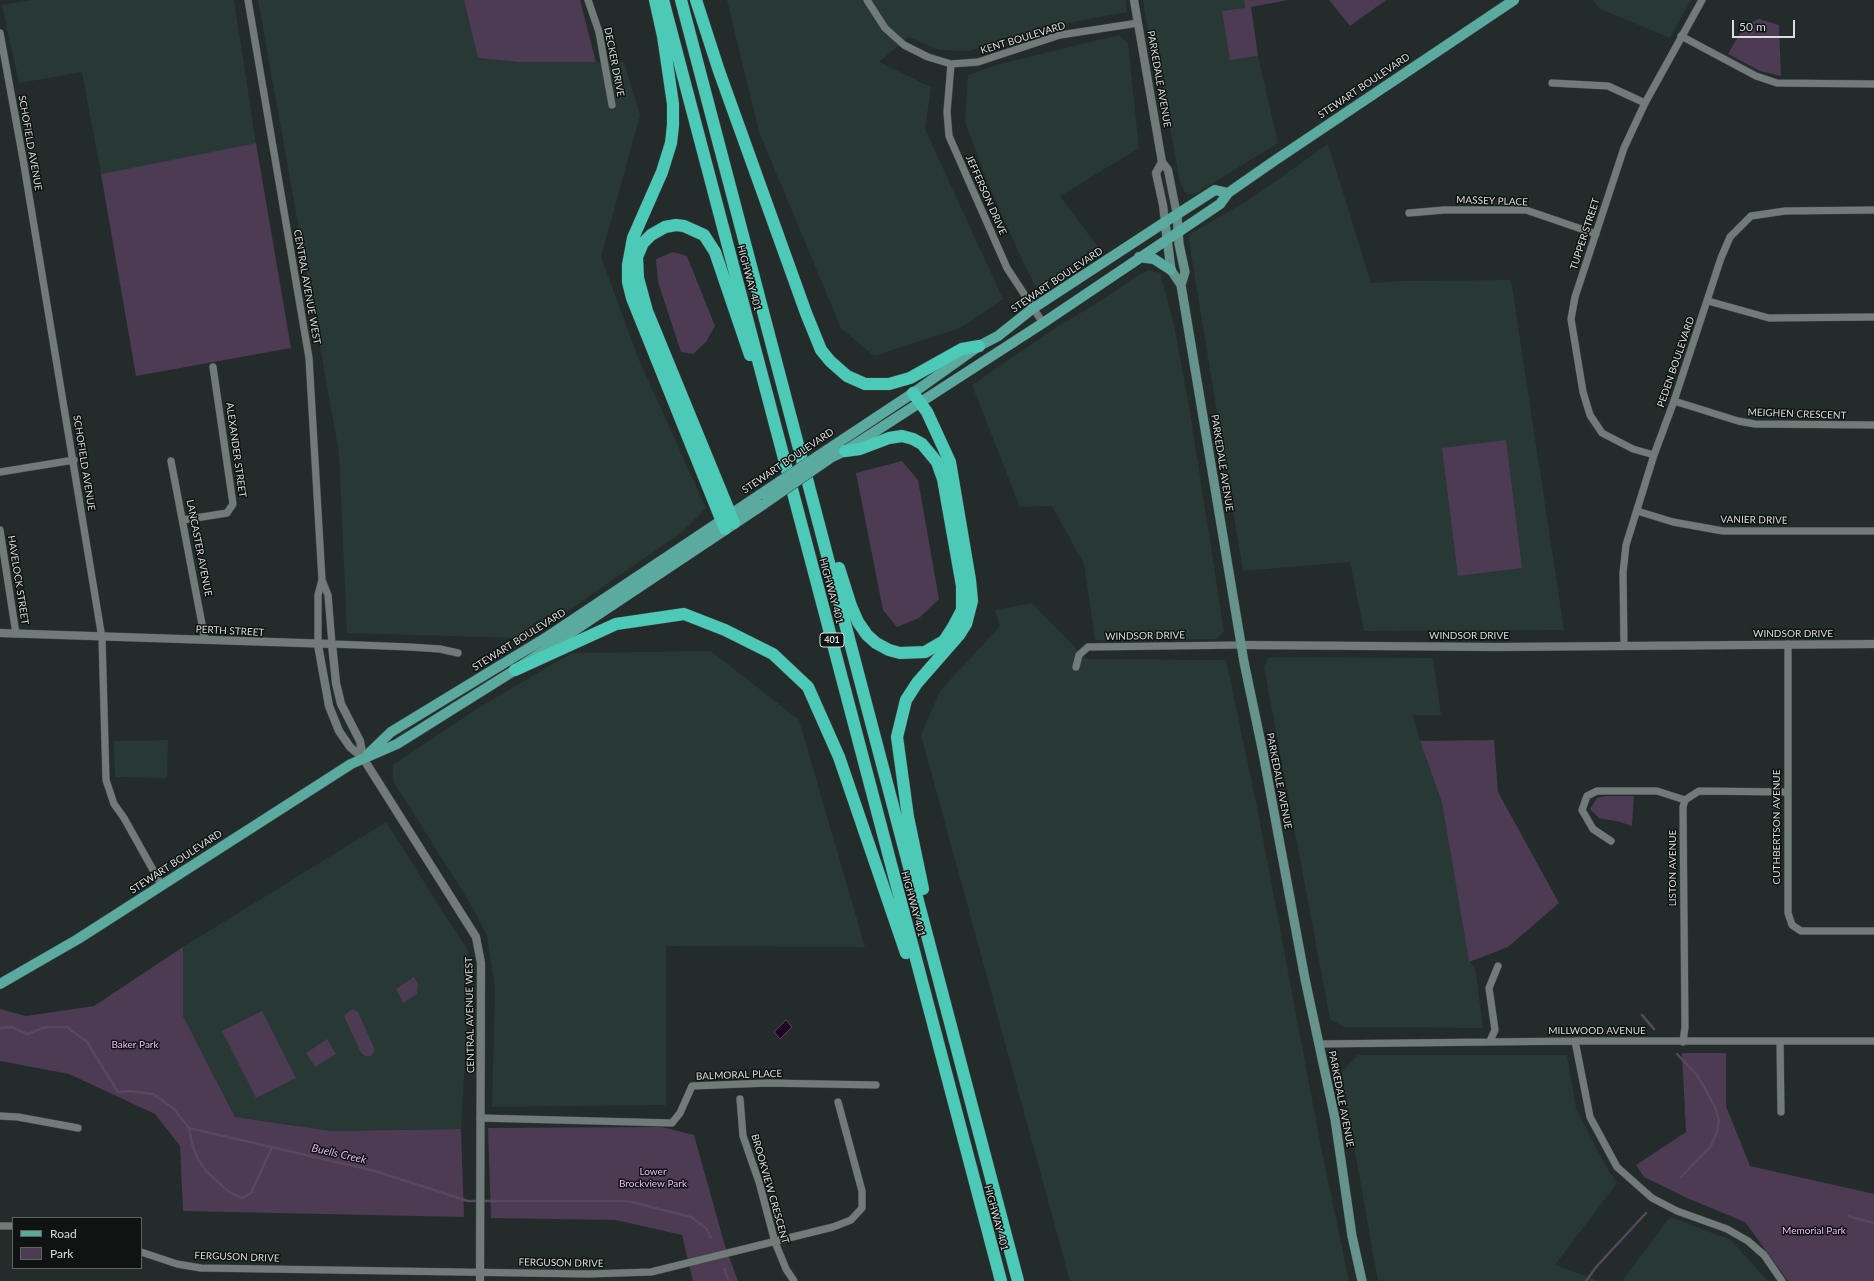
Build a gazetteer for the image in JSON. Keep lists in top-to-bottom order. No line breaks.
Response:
{"streets":{"highway":["HIGHWAY 401","401"],"main road":["PARKEDALE AVENUE","STEWART BOULEVARD"],"street":["KENT BOULEVARD","DECKER DRIVE","SCHOFIELD AVENUE","JEFFERSON DRIVE","MASSEY PLACE","TUPPER STREET","CENTRAL AVENUE WEST","PEDEN BOULEVARD","MEIGHEN CRESCENT","ALEXANDER STREET","VANIER DRIVE","LANCASTER AVENUE","HAVELOCK STREET","PERTH STREET","WINDSOR DRIVE","CUTHBERTSON AVENUE","LISTON AVENUE","MILLWOOD AVENUE","BALMORAL PLACE","BROOKVIEW CRESCENT","FERGUSON DRIVE"]},"crossings":[["KENT BOULEVARD","PARKEDALE AVENUE"],["KENT BOULEVARD","JEFFERSON DRIVE"],["PARKEDALE AVENUE","STEWART BOULEVARD"],["PARKEDALE AVENUE","WINDSOR DRIVE"],["PARKEDALE AVENUE","MILLWOOD AVENUE"],["STEWART BOULEVARD","SCHOFIELD AVENUE"],["STEWART BOULEVARD","JEFFERSON DRIVE"],["STEWART BOULEVARD","CENTRAL AVENUE WEST"],["SCHOFIELD AVENUE","PERTH STREET"],["MASSEY PLACE","TUPPER STREET"],["TUPPER STREET","PEDEN BOULEVARD"],["CENTRAL AVENUE WEST","PERTH STREET"],["CENTRAL AVENUE WEST","BALMORAL PLACE"],["CENTRAL AVENUE WEST","FERGUSON DRIVE"],["PEDEN BOULEVARD","MEIGHEN CRESCENT"],["PEDEN BOULEVARD","VANIER DRIVE"],["PEDEN BOULEVARD","WINDSOR DRIVE"],["ALEXANDER STREET","LANCASTER AVENUE"],["LANCASTER AVENUE","PERTH STREET"],["HAVELOCK STREET","PERTH STREET"],["WINDSOR DRIVE","CUTHBERTSON AVENUE"],["LISTON AVENUE","MILLWOOD AVENUE"],["BROOKVIEW CRESCENT","FERGUSON DRIVE"]],"water":["Buells Creek"],"parks":["Baker Park","Lower Brockview Park","Memorial Park"],"legend":["Road","Park"],"scale_bar":"50 m"}
